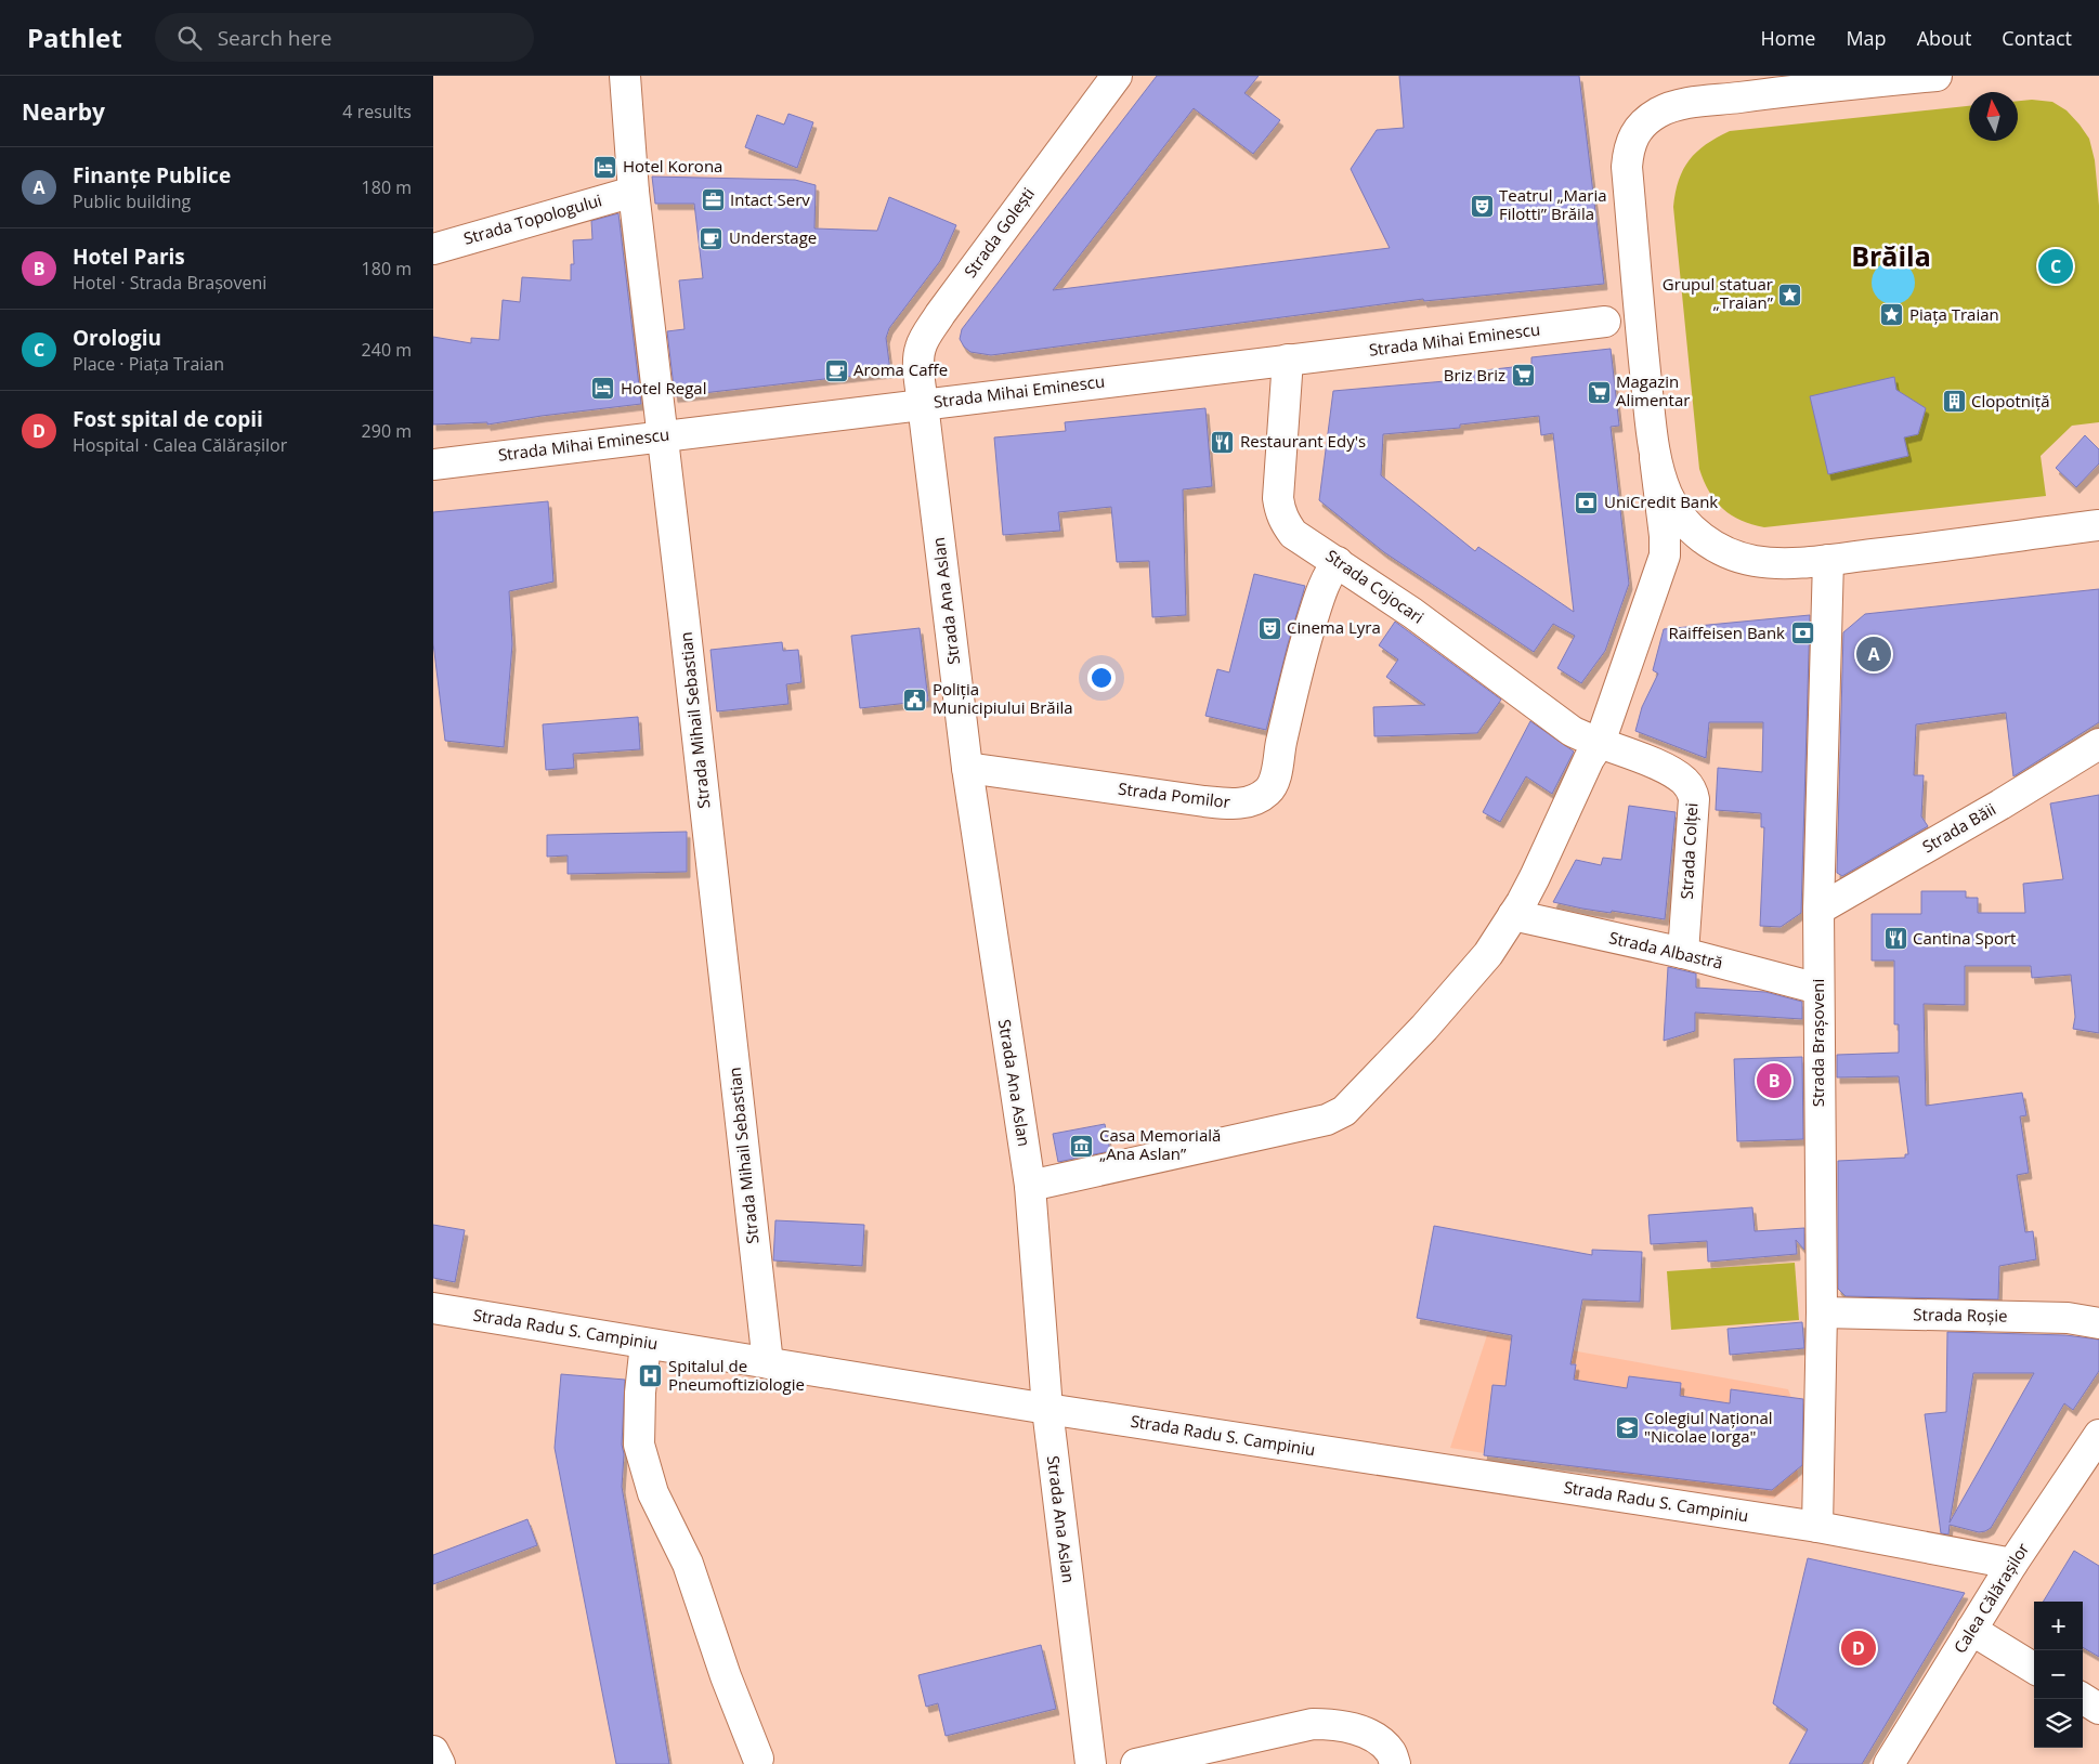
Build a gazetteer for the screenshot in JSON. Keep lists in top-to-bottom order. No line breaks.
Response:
{"streets":{"street":["Strada Topologului","Strada Golești","Strada Mihai Eminescu","Strada Cojocari","Strada Ana Aslan","Strada Mihail Sebastian","Strada Pomilor","Strada Băii","Strada Colței","Strada Albastră","Strada Brașoveni","Strada Roșie","Strada Radu S. Campiniu","Calea Călărașilor"]},"crossings":[["Strada Topologului","Strada Mihail Sebastian"],["Strada Golești","Strada Mihai Eminescu"],["Strada Golești","Strada Ana Aslan"],["Strada Mihai Eminescu","Strada Cojocari"],["Strada Mihai Eminescu","Strada Ana Aslan"],["Strada Mihai Eminescu","Strada Mihail Sebastian"],["Strada Cojocari","Strada Pomilor"],["Strada Cojocari","Strada Colței"],["Strada Ana Aslan","Strada Pomilor"],["Strada Ana Aslan","Strada Radu S. Campiniu"],["Strada Mihail Sebastian","Strada Radu S. Campiniu"],["Strada Băii","Strada Brașoveni"],["Strada Colței","Strada Albastră"],["Strada Albastră","Strada Brașoveni"],["Strada Brașoveni","Strada Roșie"],["Strada Brașoveni","Strada Radu S. Campiniu"],["Strada Radu S. Campiniu","Calea Călărașilor"]],"districts":["Brăila"],"places":{"hotel":["Hotel Korona","Hotel Regal"],"office":["Intact Serv"],"theatre":["Teatrul „Maria Filotti” Brăila","Cinema Lyra"],"cafe":["Understage","Aroma Caffe"],"place":["Grupul statuar „Traian”","Piața Traian"],"supermarket":["Briz Briz","Magazin Alimentar"],"building":["Clopotniță"],"restaurant":["Restaurant Edy's","Cantina Sport"],"bank":["UniCredit Bank","Raiffeisen Bank"],"public building":["Poliția Municipiului Brăila"],"museum":["Casa Memorială „Ana Aslan”"],"hospital":["Spitalul de Pneumoftiziologie"],"school or university":["Colegiul Național \"Nicolae Iorga\""]},"north":"top","page":{"header":"Pathlet","search":"Search here","nav":["Home","Map","About","Contact"],"heading":["Nearby","4 results"],"list":[{"mark":"A","name":"Finanțe Publice","note":"Public building","value":"180 m"},{"mark":"B","name":"Hotel Paris","note":"Hotel · Strada Brașoveni","value":"180 m"},{"mark":"C","name":"Orologiu","note":"Place · Piața Traian","value":"240 m"},{"mark":"D","name":"Fost spital de copii","note":"Hospital · Calea Călărașilor","value":"290 m"}],"pins":["C","A","B","D"],"map_buttons":["+","−"]}}
